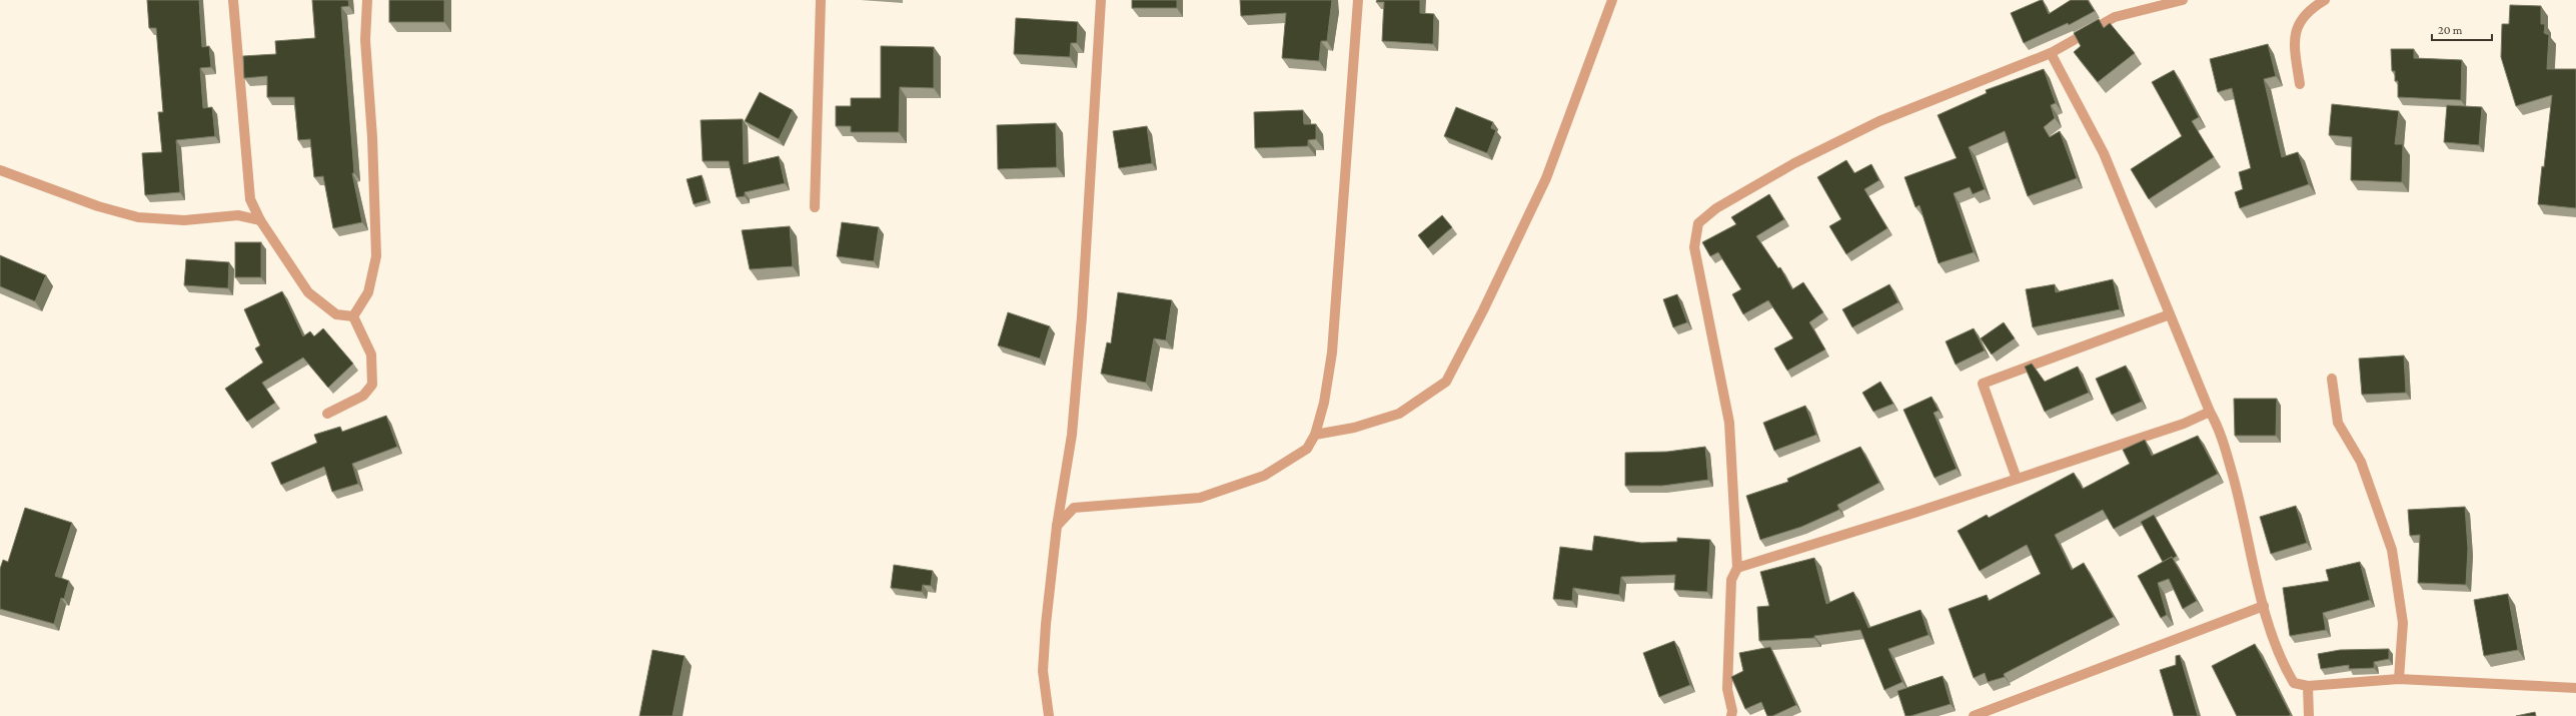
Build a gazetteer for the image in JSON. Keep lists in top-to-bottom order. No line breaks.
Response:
{"scale_bar":"20 m"}
